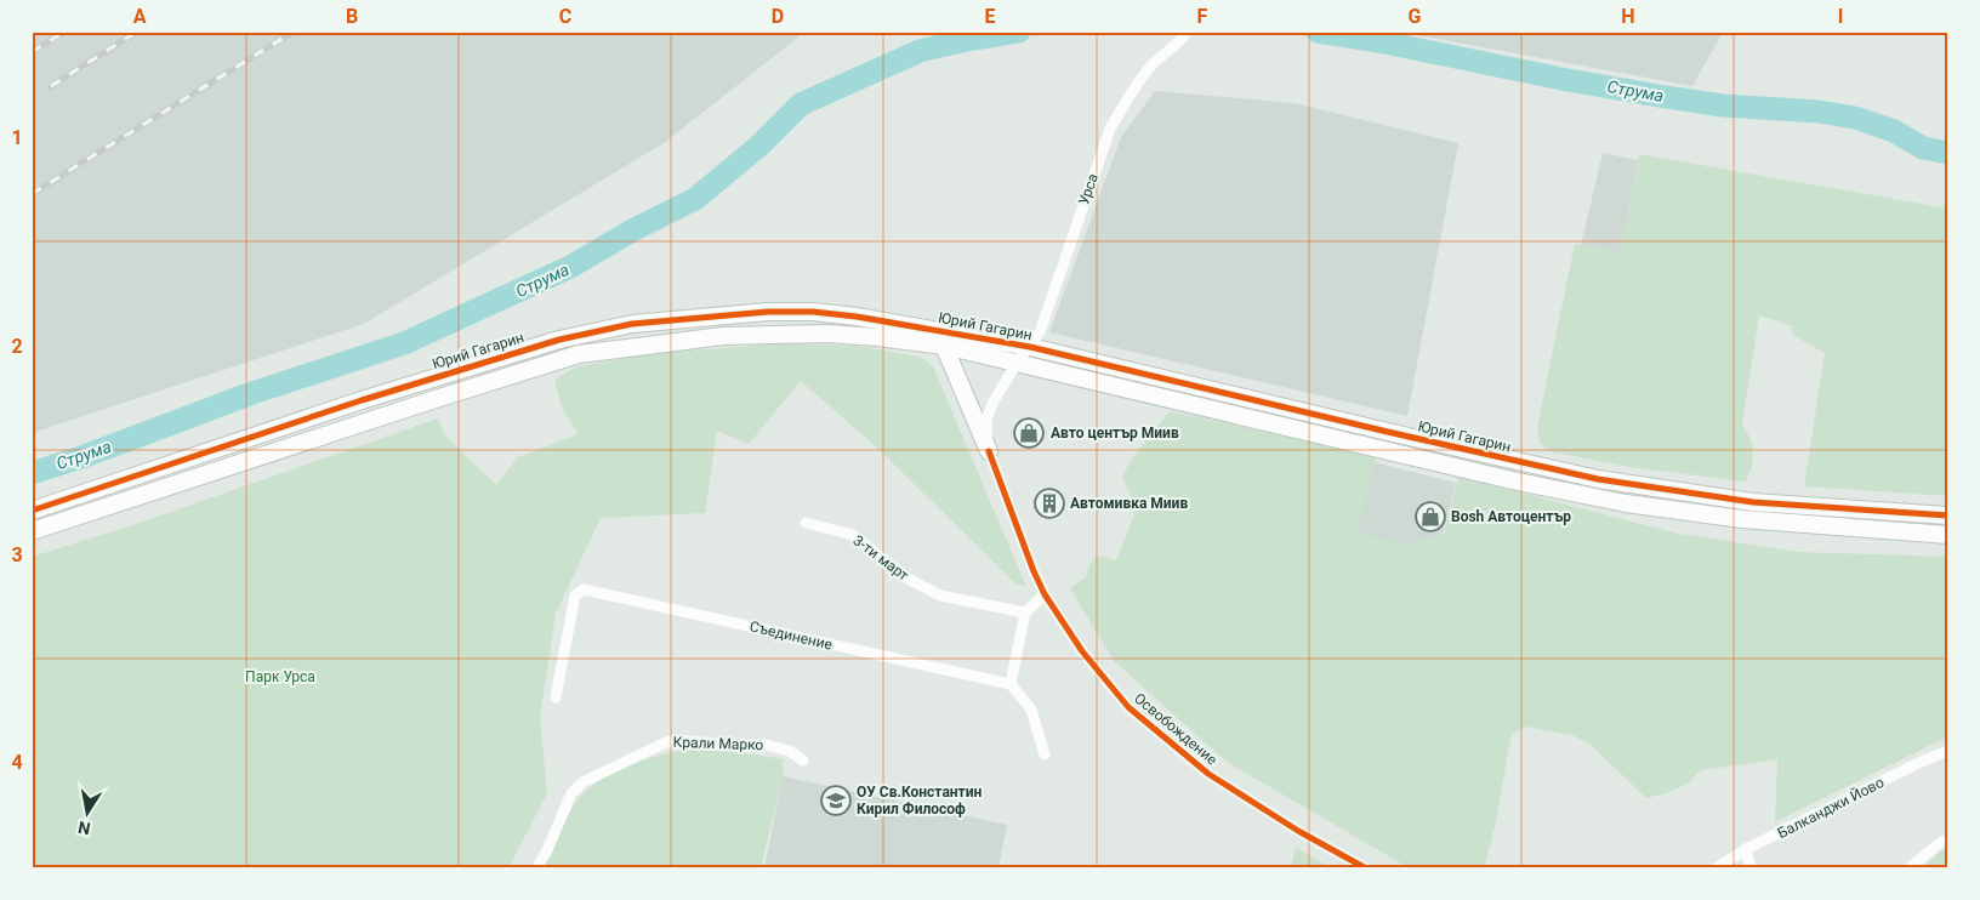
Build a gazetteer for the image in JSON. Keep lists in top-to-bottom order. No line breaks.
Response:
{"streets":{"street":["Урса","Юрий Гагарин","3-ти март","Съединение","Освобождение","Крали Марко","Балканджи Йово"]},"crossings":[["Урса","Юрий Гагарин"],["Урса","Освобождение"],["Юрий Гагарин","Освобождение"]],"water":["Струма"],"parks":["Парк Урса"],"places":{"shop":["Авто център Миив","Bosh Автоцентър"],"building":["Автомивка Миив"],"school or university":["ОУ Св.Константин Кирил Философ"]},"north":"bottom","grid":{"columns":["A","B","C","D","E","F","G","H","I"],"rows":["1","2","3","4"]}}
